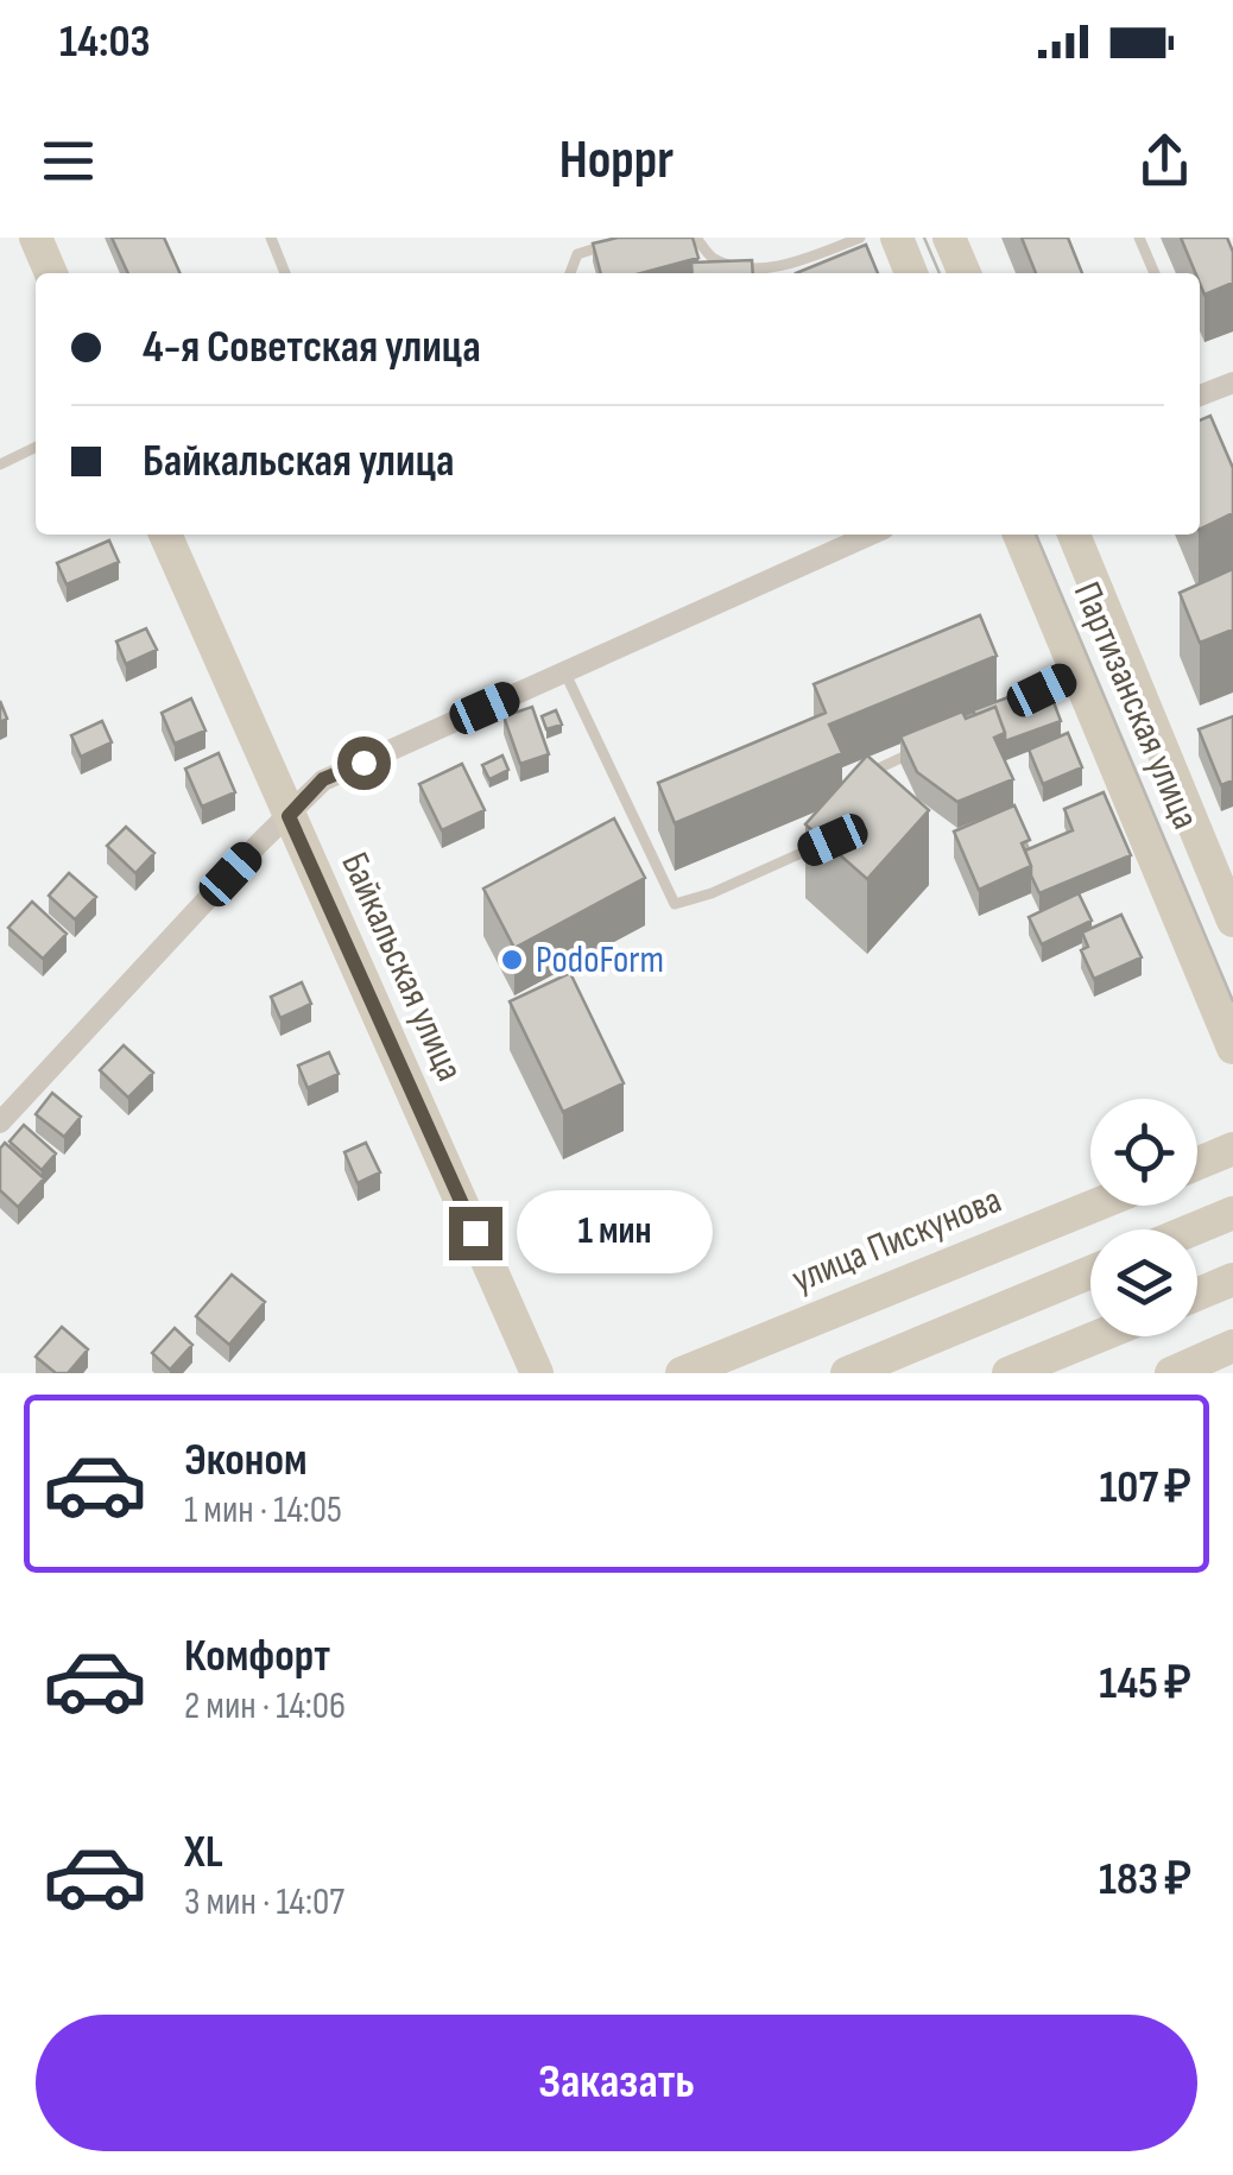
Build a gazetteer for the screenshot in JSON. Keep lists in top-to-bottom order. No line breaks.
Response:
{"streets":{"street":["Партизанская улица","Байкальская улица","улица Пискунова"]},"places":["PodoForm"],"page":{"status":"14:03","header":"Hoppr","banner":["4-я Советская улица","Байкальская улица"],"bubble":"1 мин","list":[{"name":"Эконом","note":"1 мин · 14:05","value":"107 ₽"},{"name":"Комфорт","note":"2 мин · 14:06","value":"145 ₽"},{"name":"XL","note":"3 мин · 14:07","value":"183 ₽"}],"buttons":"Заказать"}}
